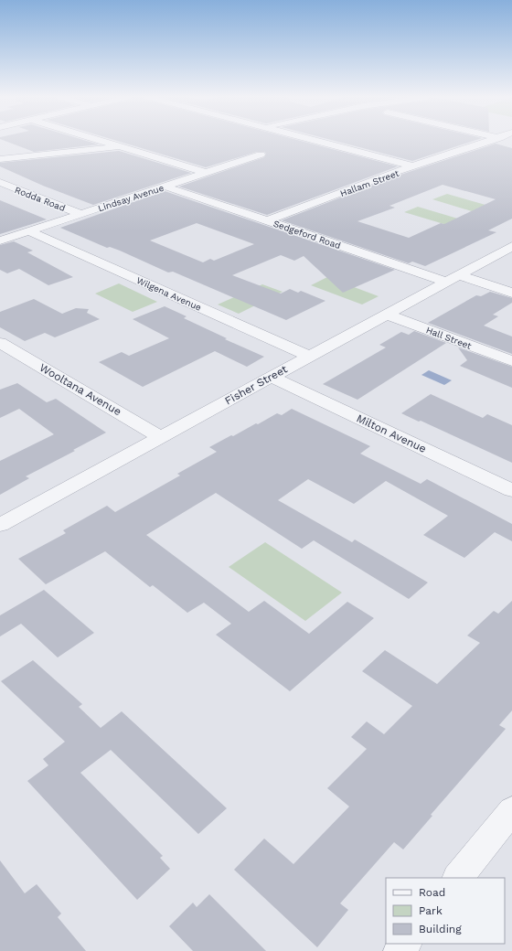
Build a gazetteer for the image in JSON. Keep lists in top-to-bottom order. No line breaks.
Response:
{"streets":{"street":["Hallam Street","Lindsay Avenue","Rodda Road","Sedgeford Road","Wilgena Avenue","Hall Street","Fisher Street","Wooltana Avenue","Milton Avenue"]},"crossings":[["Hallam Street","Sedgeford Road"],["Lindsay Avenue","Rodda Road"],["Lindsay Avenue","Sedgeford Road"],["Lindsay Avenue","Wilgena Avenue"],["Sedgeford Road","Fisher Street"],["Wilgena Avenue","Fisher Street"],["Hall Street","Fisher Street"],["Fisher Street","Wooltana Avenue"],["Fisher Street","Milton Avenue"]],"legend":["Road","Park","Building"]}
